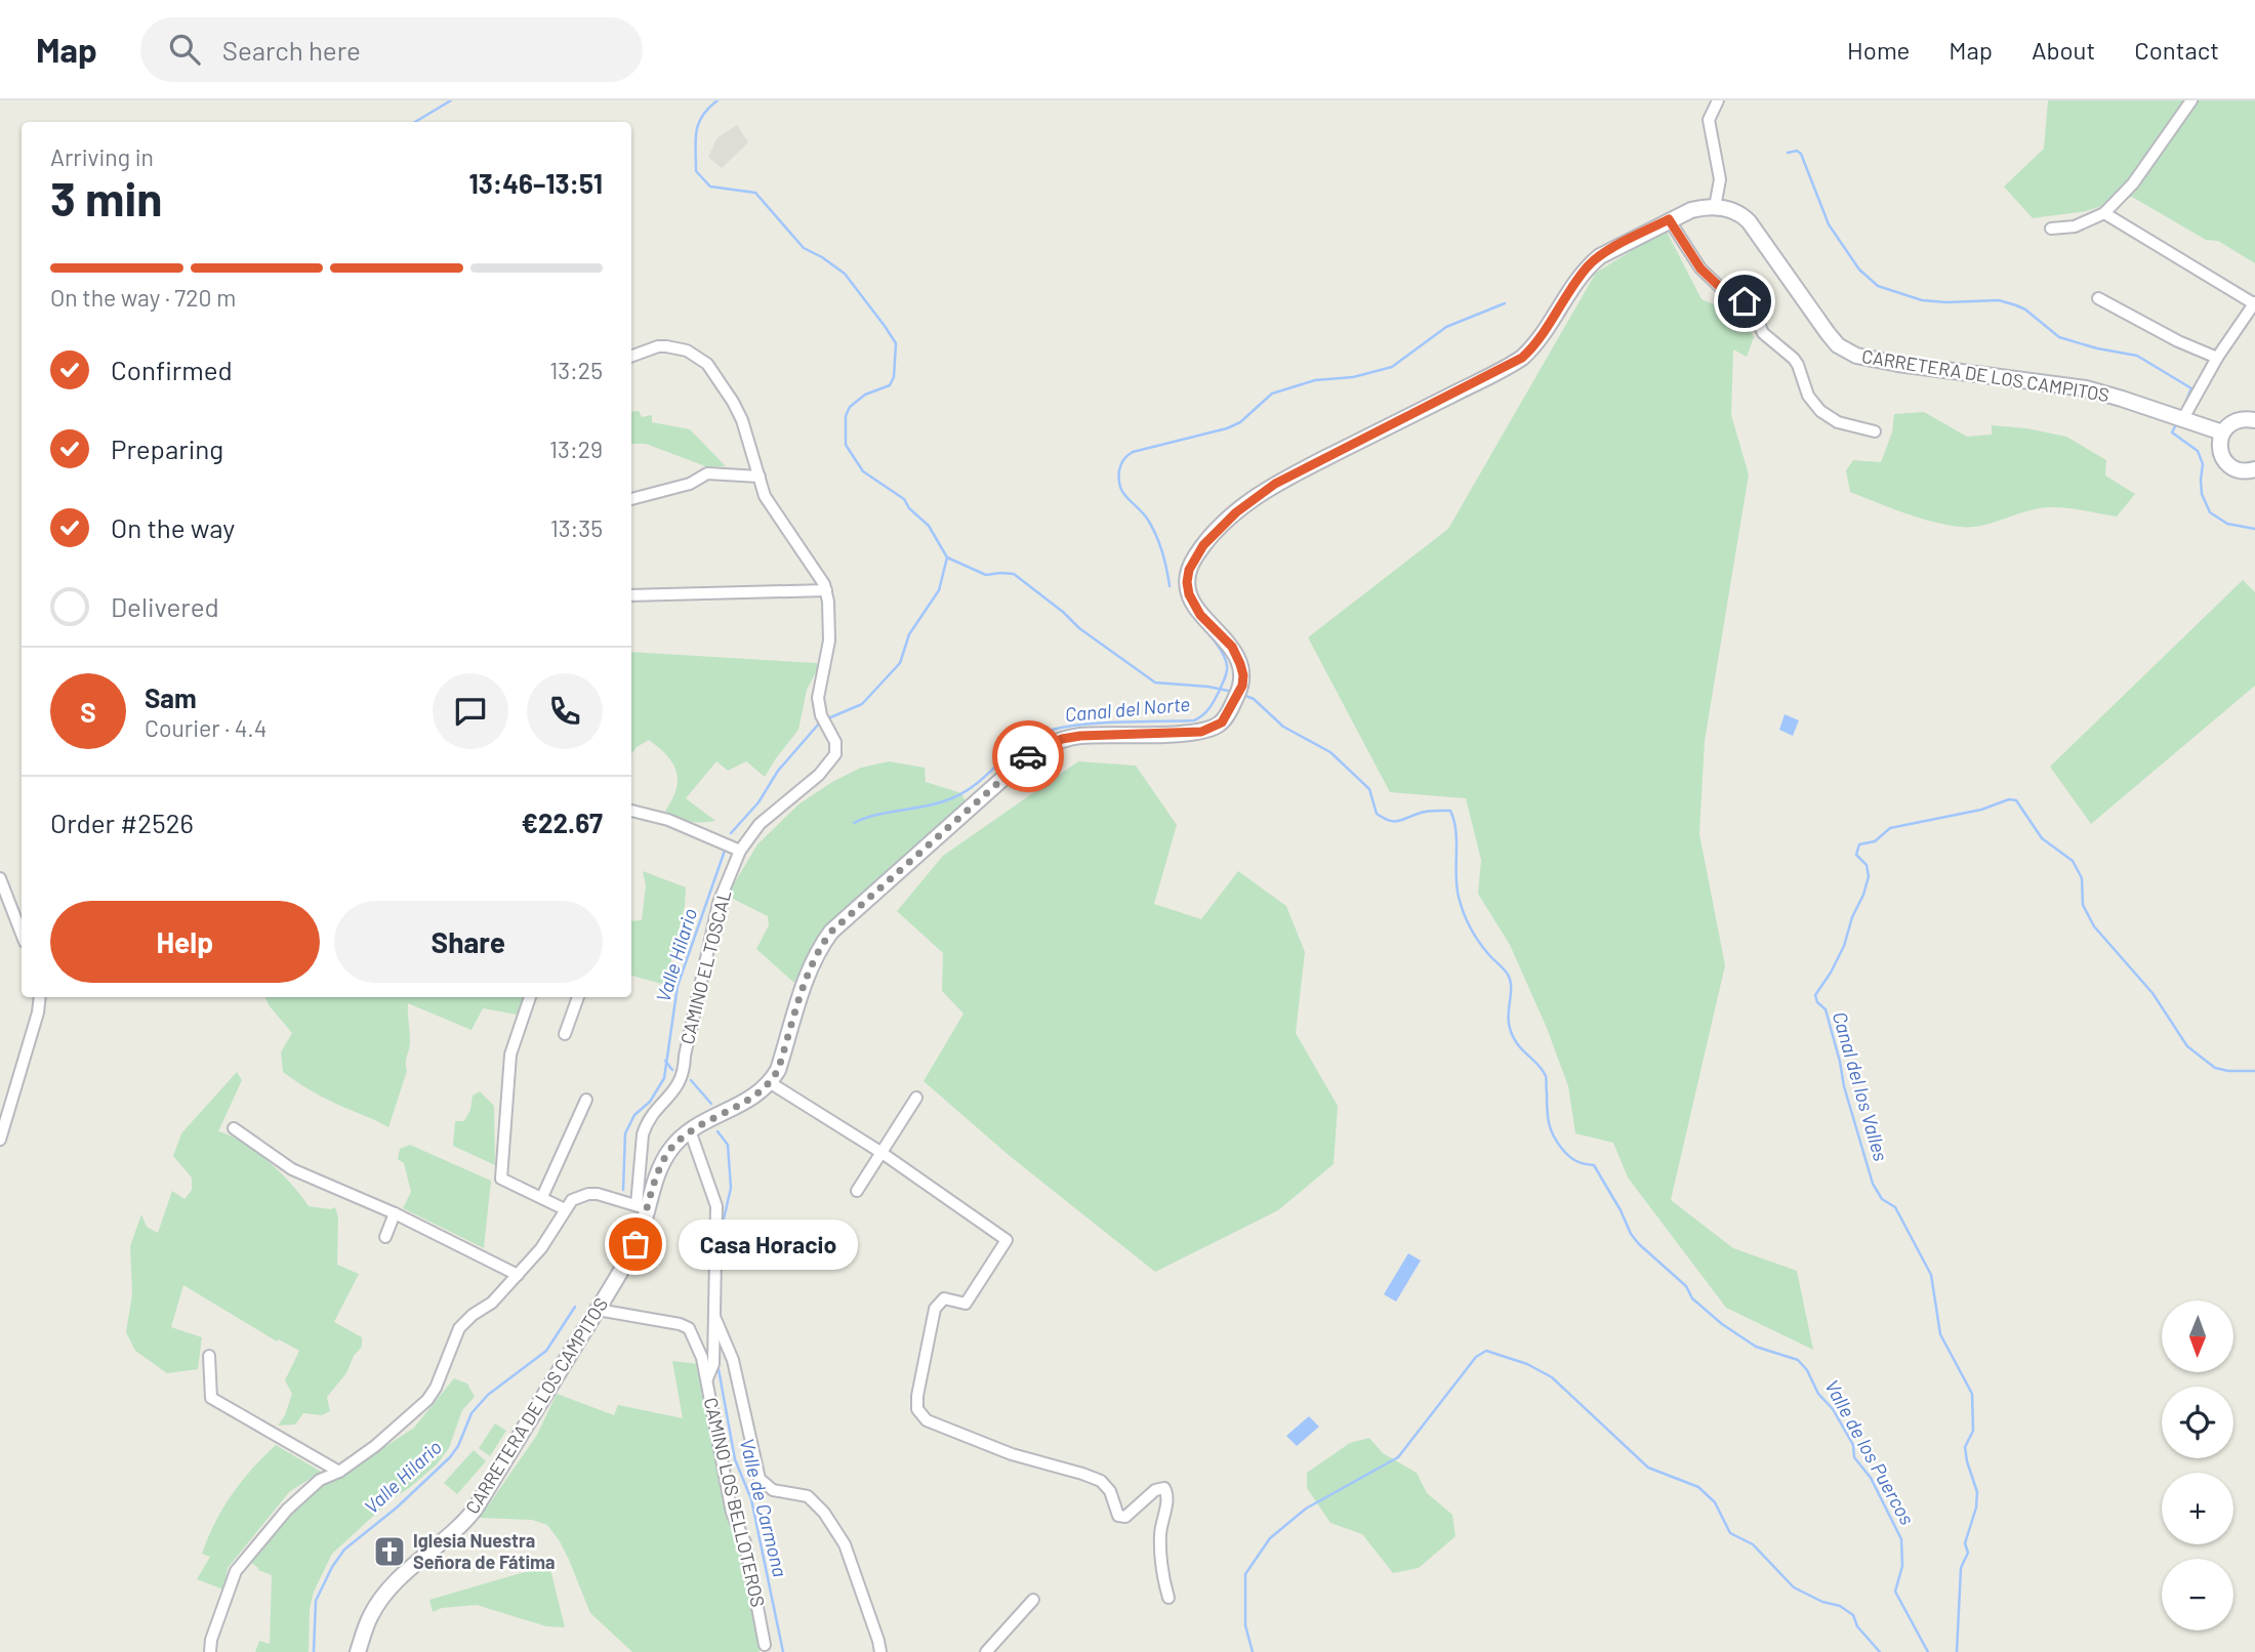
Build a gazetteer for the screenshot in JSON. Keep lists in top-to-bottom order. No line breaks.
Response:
{"streets":{"main road":["CARRETERA DE LOS CAMPITOS"],"street":["CAMINO EL TOSCAL","CAMINO LOS BELLOTEROS"]},"crossings":[["CARRETERA DE LOS CAMPITOS","CAMINO EL TOSCAL"],["CARRETERA DE LOS CAMPITOS","CAMINO LOS BELLOTEROS"]],"water":["Canal del Norte","Valle Hilario","Canal del los Valles","Valle de los Puercos","Valle de Carmona"],"places":{"other":["Casa Horacio"],"church":["Iglesia Nuestra Señora de Fátima"]},"north":"bottom","page":{"header":"Map","search":"Search here","nav":["Home","Map","About","Contact"],"heading":["3 min","Arriving in","13:46–13:51"],"panel":["Sam","Courier · 4.4","Order #2526","€22.67"],"bar":"On the way · 720 m","list":[["Confirmed","13:25"],["Preparing","13:29"],["On the way","13:35"],"Delivered"],"round":"S","buttons":["Help","Share"],"bubble":"Casa Horacio","map_buttons":["+","−"]}}
